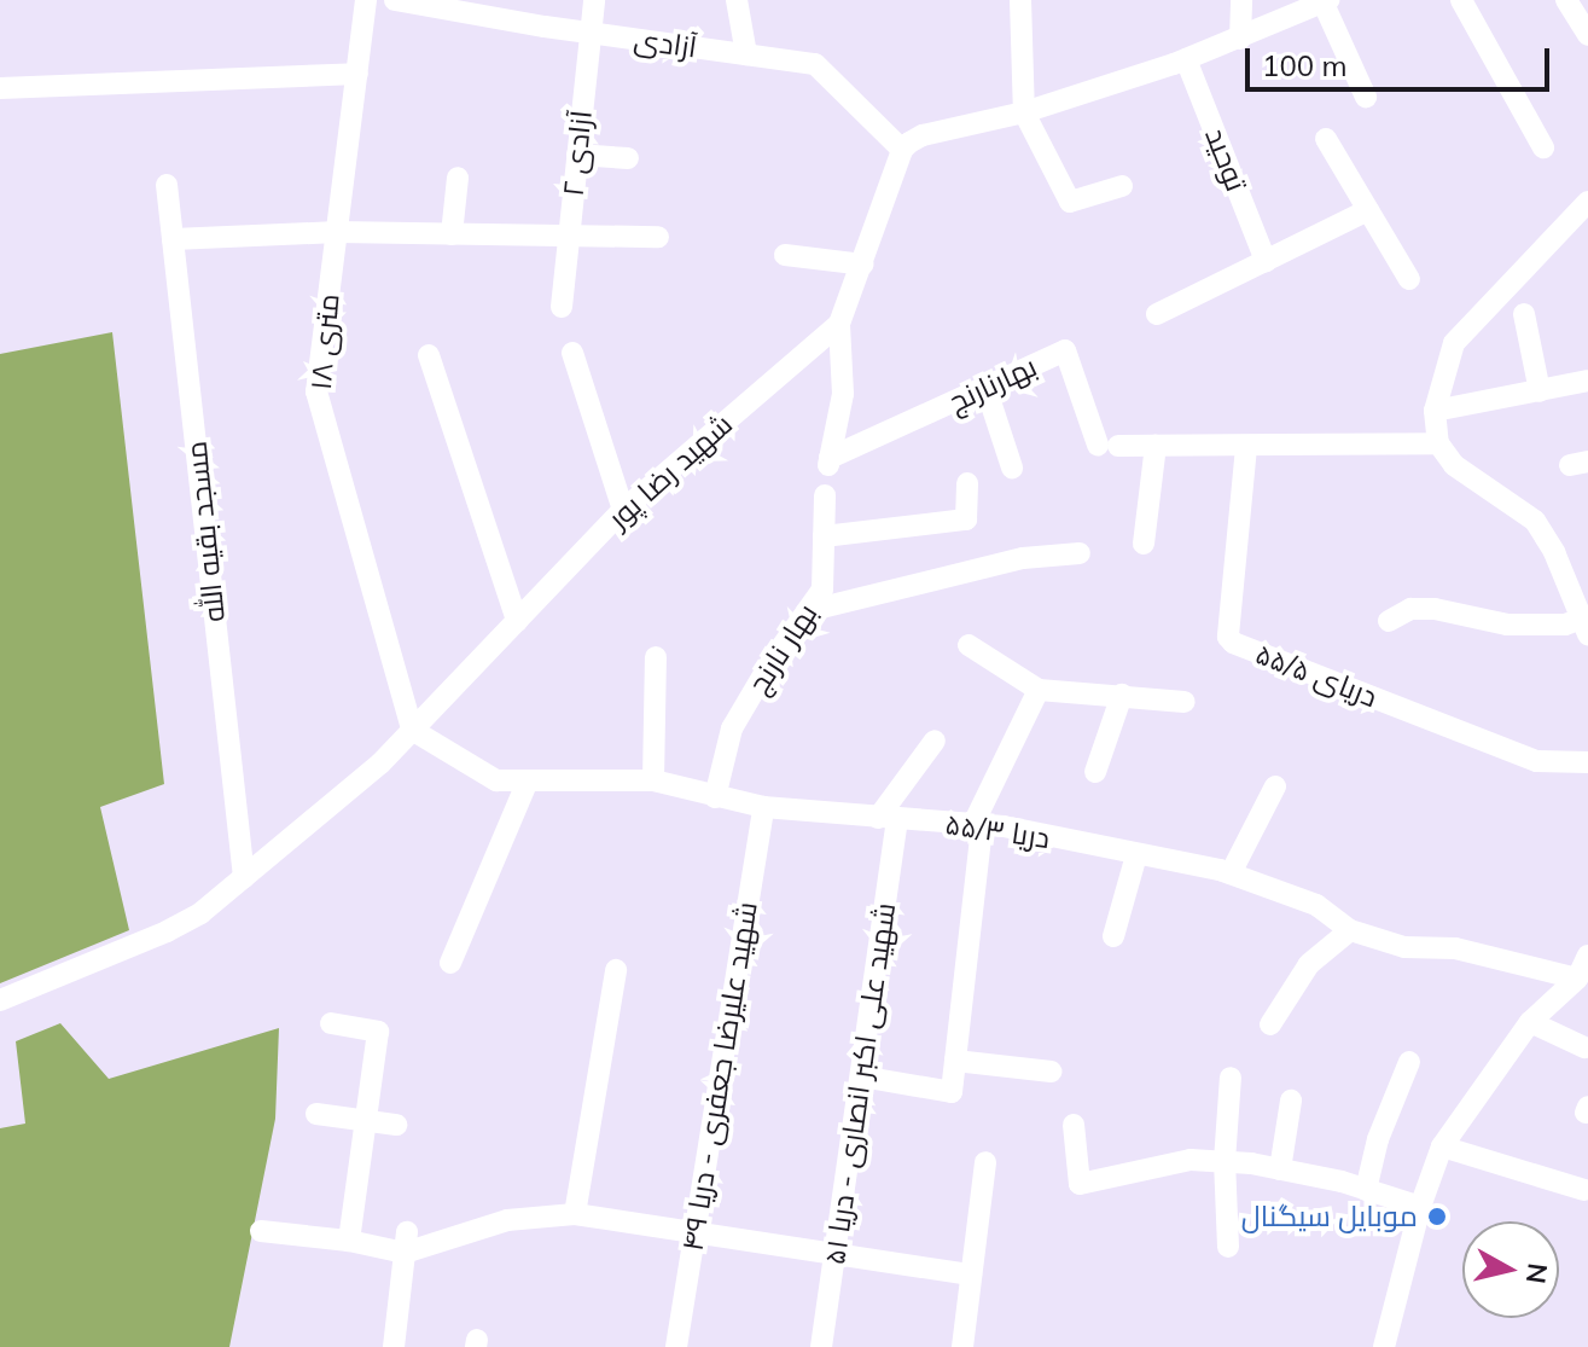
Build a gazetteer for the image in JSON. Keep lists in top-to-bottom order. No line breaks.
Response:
{"streets":{"street":["آزادی","آزادی ۲","توحید","۱۸ متری","بهارنارنج","شهید رضا پور","مسجد بقیه الله","بهار نارنج","دریای ۵۵/۵","دریا ۵۵/۳","شهید علیرضا جعفری - دریا ۴۹","شهید علی اکبر انصاری - دریا ۵۱"]},"crossings":[["آزادی","آزادی ۲"],["آزادی","شهید رضا پور"],["۱۸ متری","شهید رضا پور"],["۱۸ متری","دریا ۵۵/۳"],["بهارنارنج","شهید رضا پور"],["شهید رضا پور","مسجد بقیه الله"],["شهید رضا پور","دریا ۵۵/۳"],["بهار نارنج","دریا ۵۵/۳"],["دریا ۵۵/۳","شهید علیرضا جعفری - دریا ۴۹"],["دریا ۵۵/۳","شهید علی اکبر انصاری - دریا ۵۱"]],"places":["موبایل سیگنال"],"scale_bar":"100 m","north":"right"}
